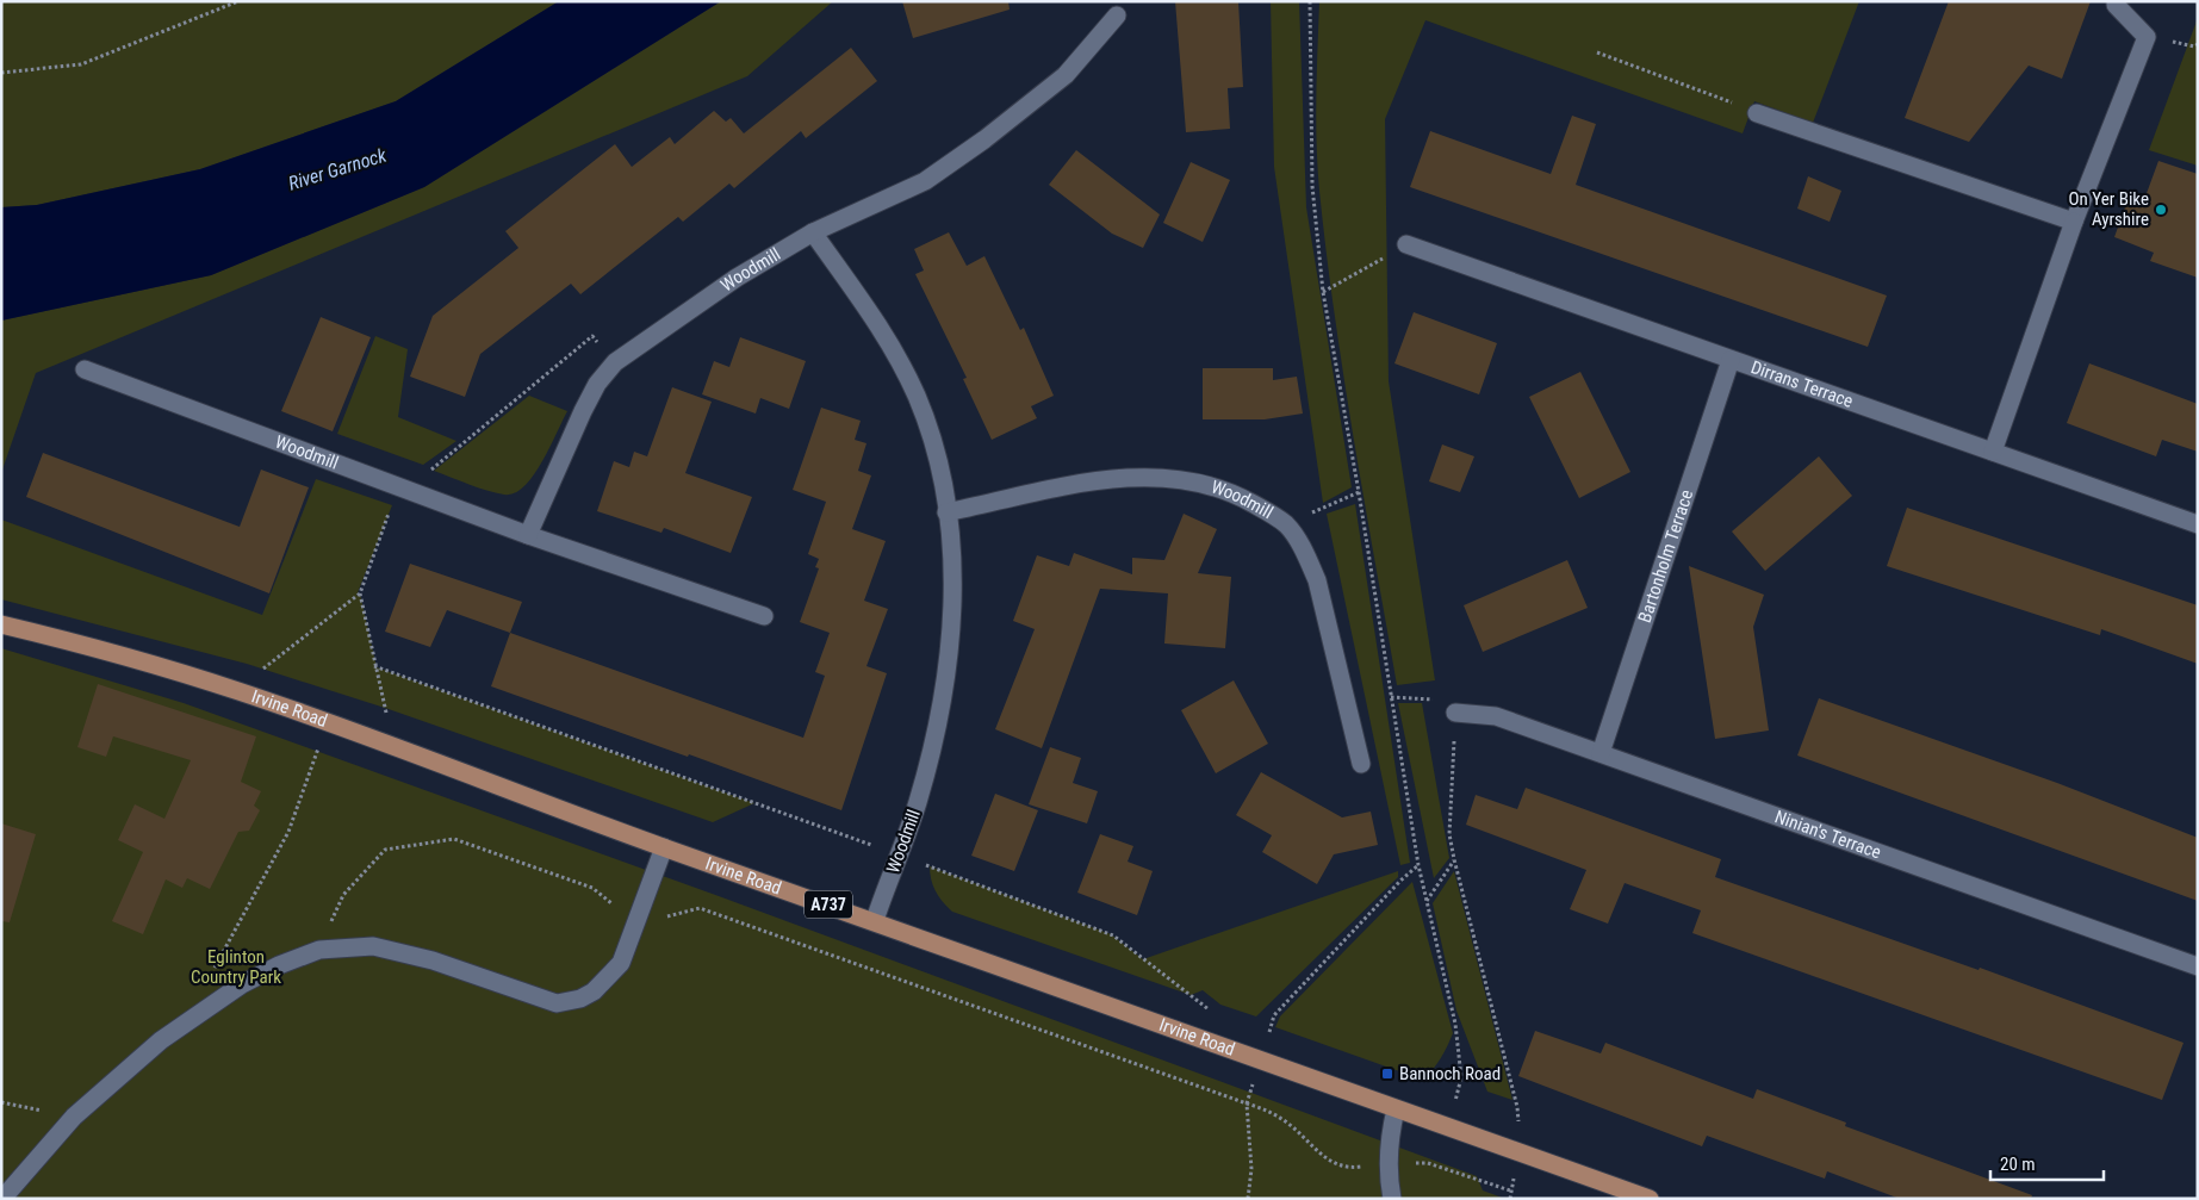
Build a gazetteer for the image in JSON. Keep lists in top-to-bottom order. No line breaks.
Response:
{"streets":{"main road":["Irvine Road","A737"],"street":["Woodmill","Dirrans Terrace","Bartonholm Terrace","Ninian's Terrace"]},"crossings":[["Woodmill","Irvine Road"],["Dirrans Terrace","Bartonholm Terrace"],["Bartonholm Terrace","Ninian's Terrace"]],"water":["River Garnock"],"parks":["Eglinton Country Park"],"places":{"other":["On Yer Bike Ayrshire"],"transit":["Bannoch Road"]},"scale_bar":"20 m"}
